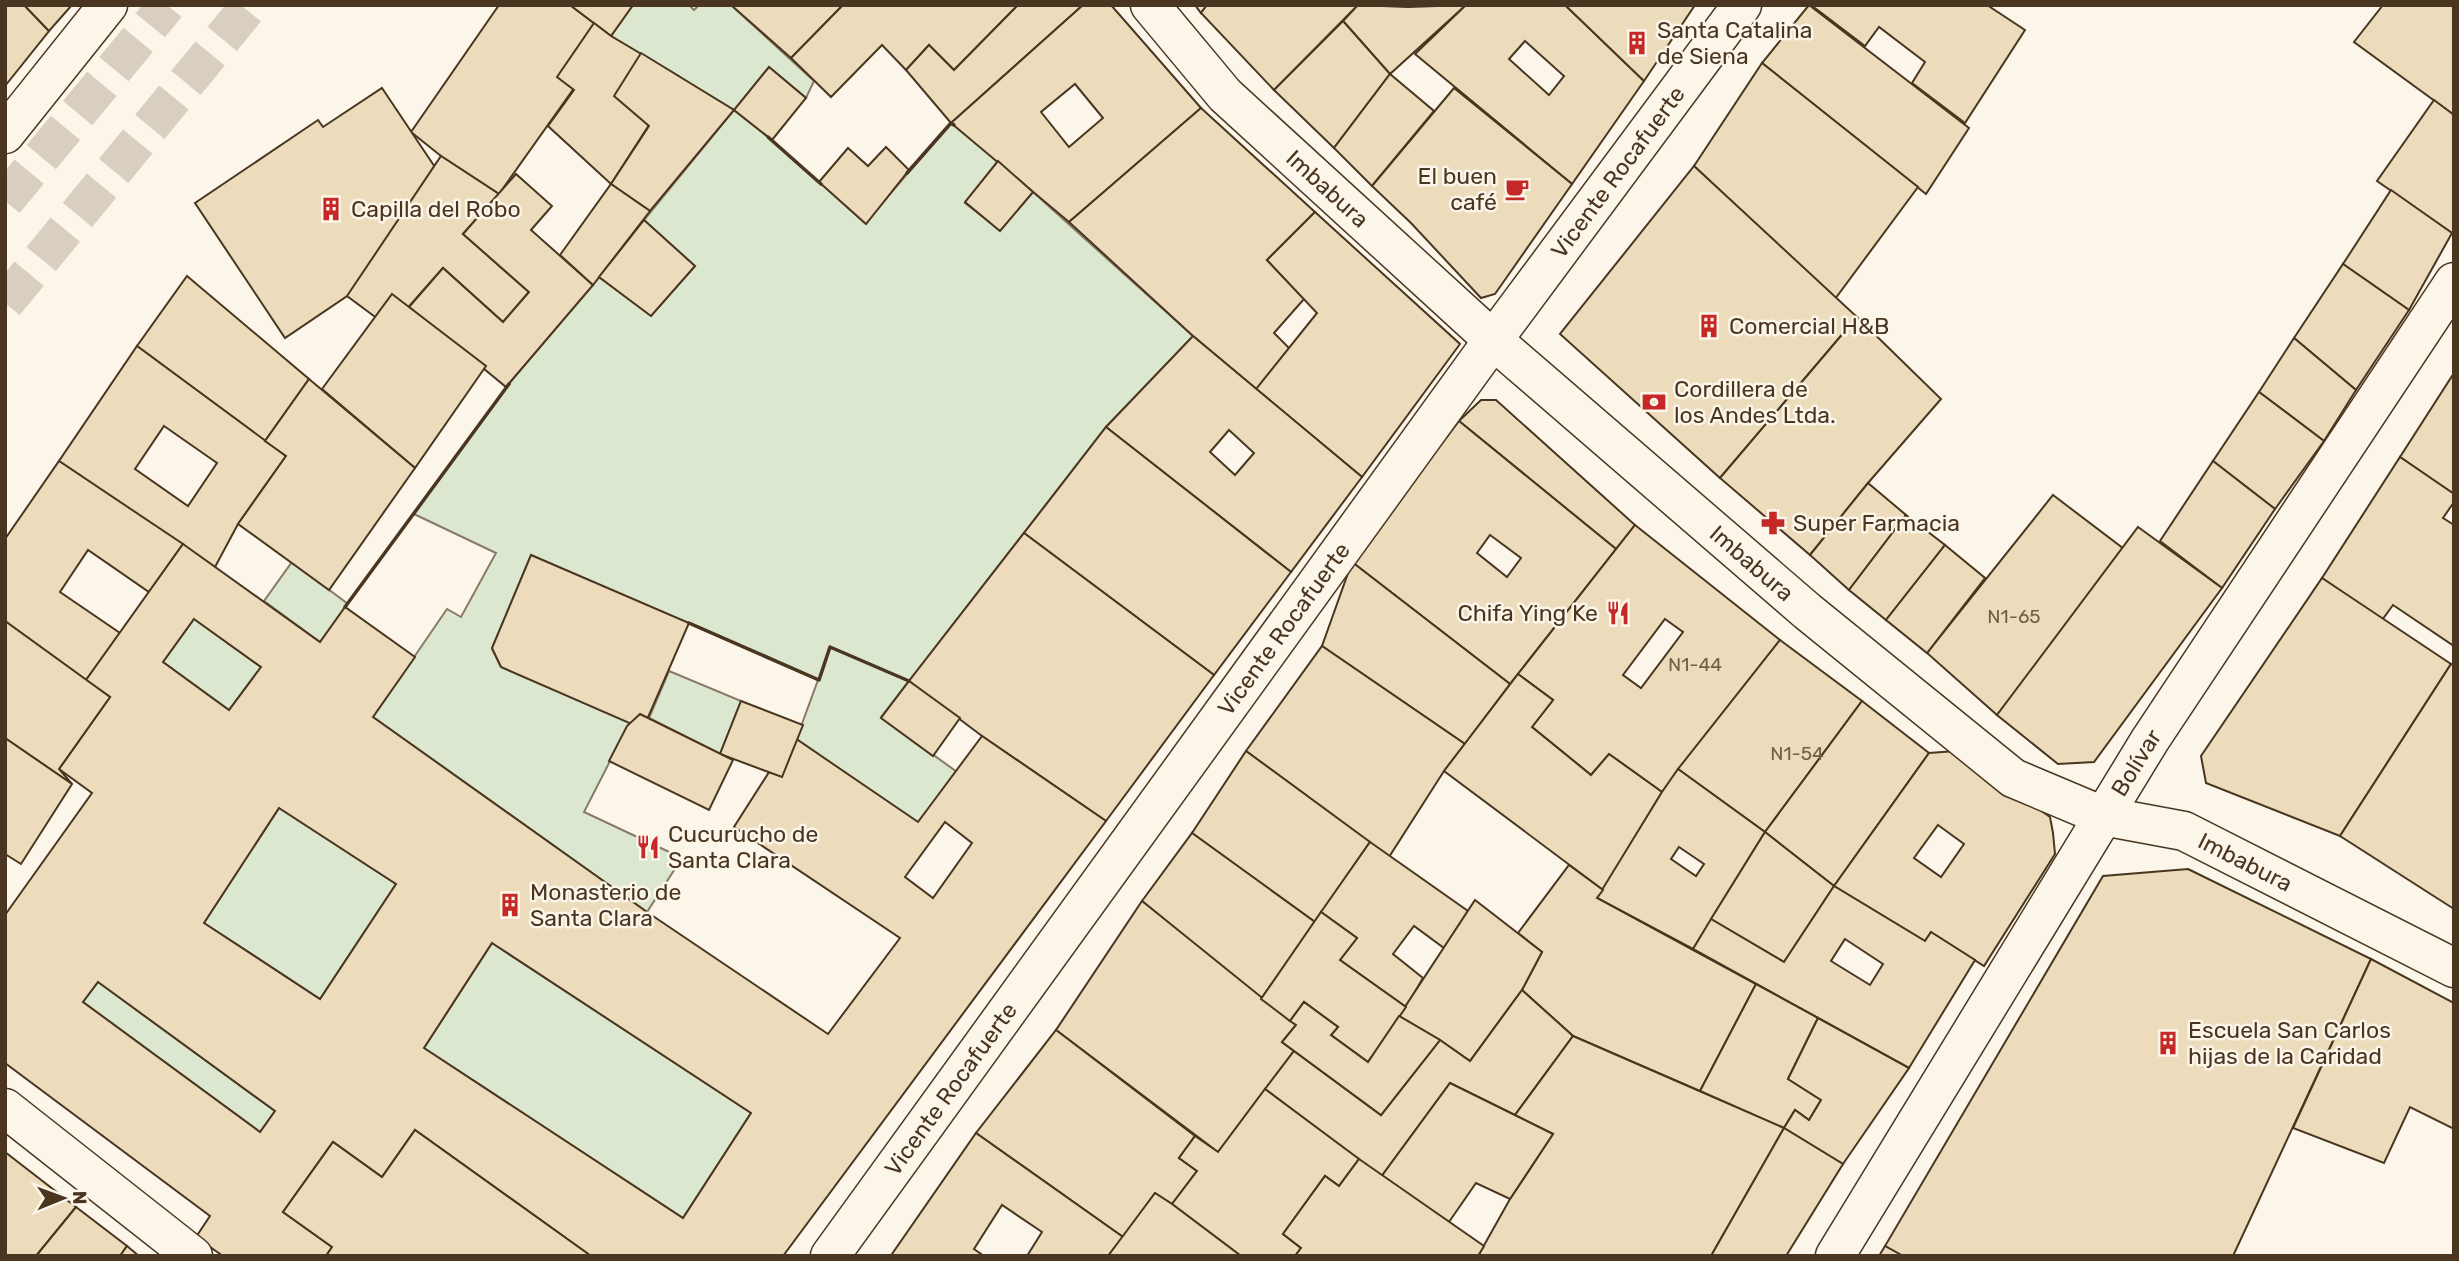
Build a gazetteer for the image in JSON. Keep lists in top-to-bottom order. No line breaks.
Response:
{"streets":{"street":["Vicente Rocafuerte","Imbabura","Bolívar"]},"crossings":[["Vicente Rocafuerte","Imbabura"],["Imbabura","Bolívar"]],"places":{"building":["Santa Catalina de Siena","Capilla del Robo","Comercial H&B","Monasterio de Santa Clara","Escuela San Carlos hijas de la Caridad"],"cafe":["El buen café"],"bank":["Cordillera de los Andes Ltda."],"pharmacy":["Super Farmacia"],"restaurant":["Chifa Ying Ke","Cucurucho de Santa Clara"]},"house_numbers":["N1-65","N1-44","N1-54"],"north":"right"}
